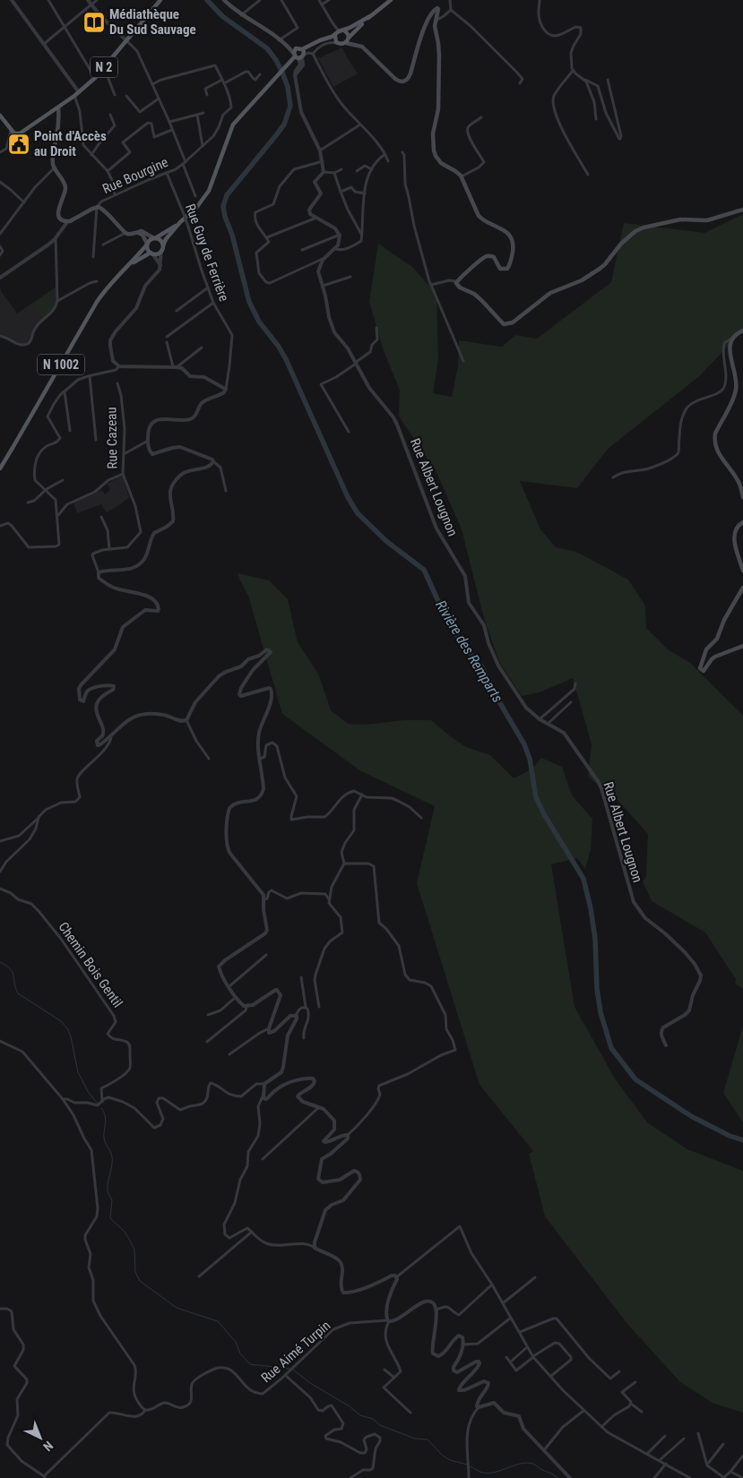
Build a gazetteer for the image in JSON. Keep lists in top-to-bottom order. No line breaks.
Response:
{"streets":{"main road":["N 2","N 1002"],"street":["Rue Bourgine","Rue Guy de Ferrière","Rue Cazeau","Rue Albert Lougnon","Chemin Bois Gentil","Rue Aimé Turpin"]},"crossings":[["Rue Bourgine","Rue Guy de Ferrière"]],"water":["Rivière des Remparts"],"places":{"library":["Médiathèque Du Sud Sauvage"],"public building":["Point d'Accès au Droit"]},"north":"bottom right"}
